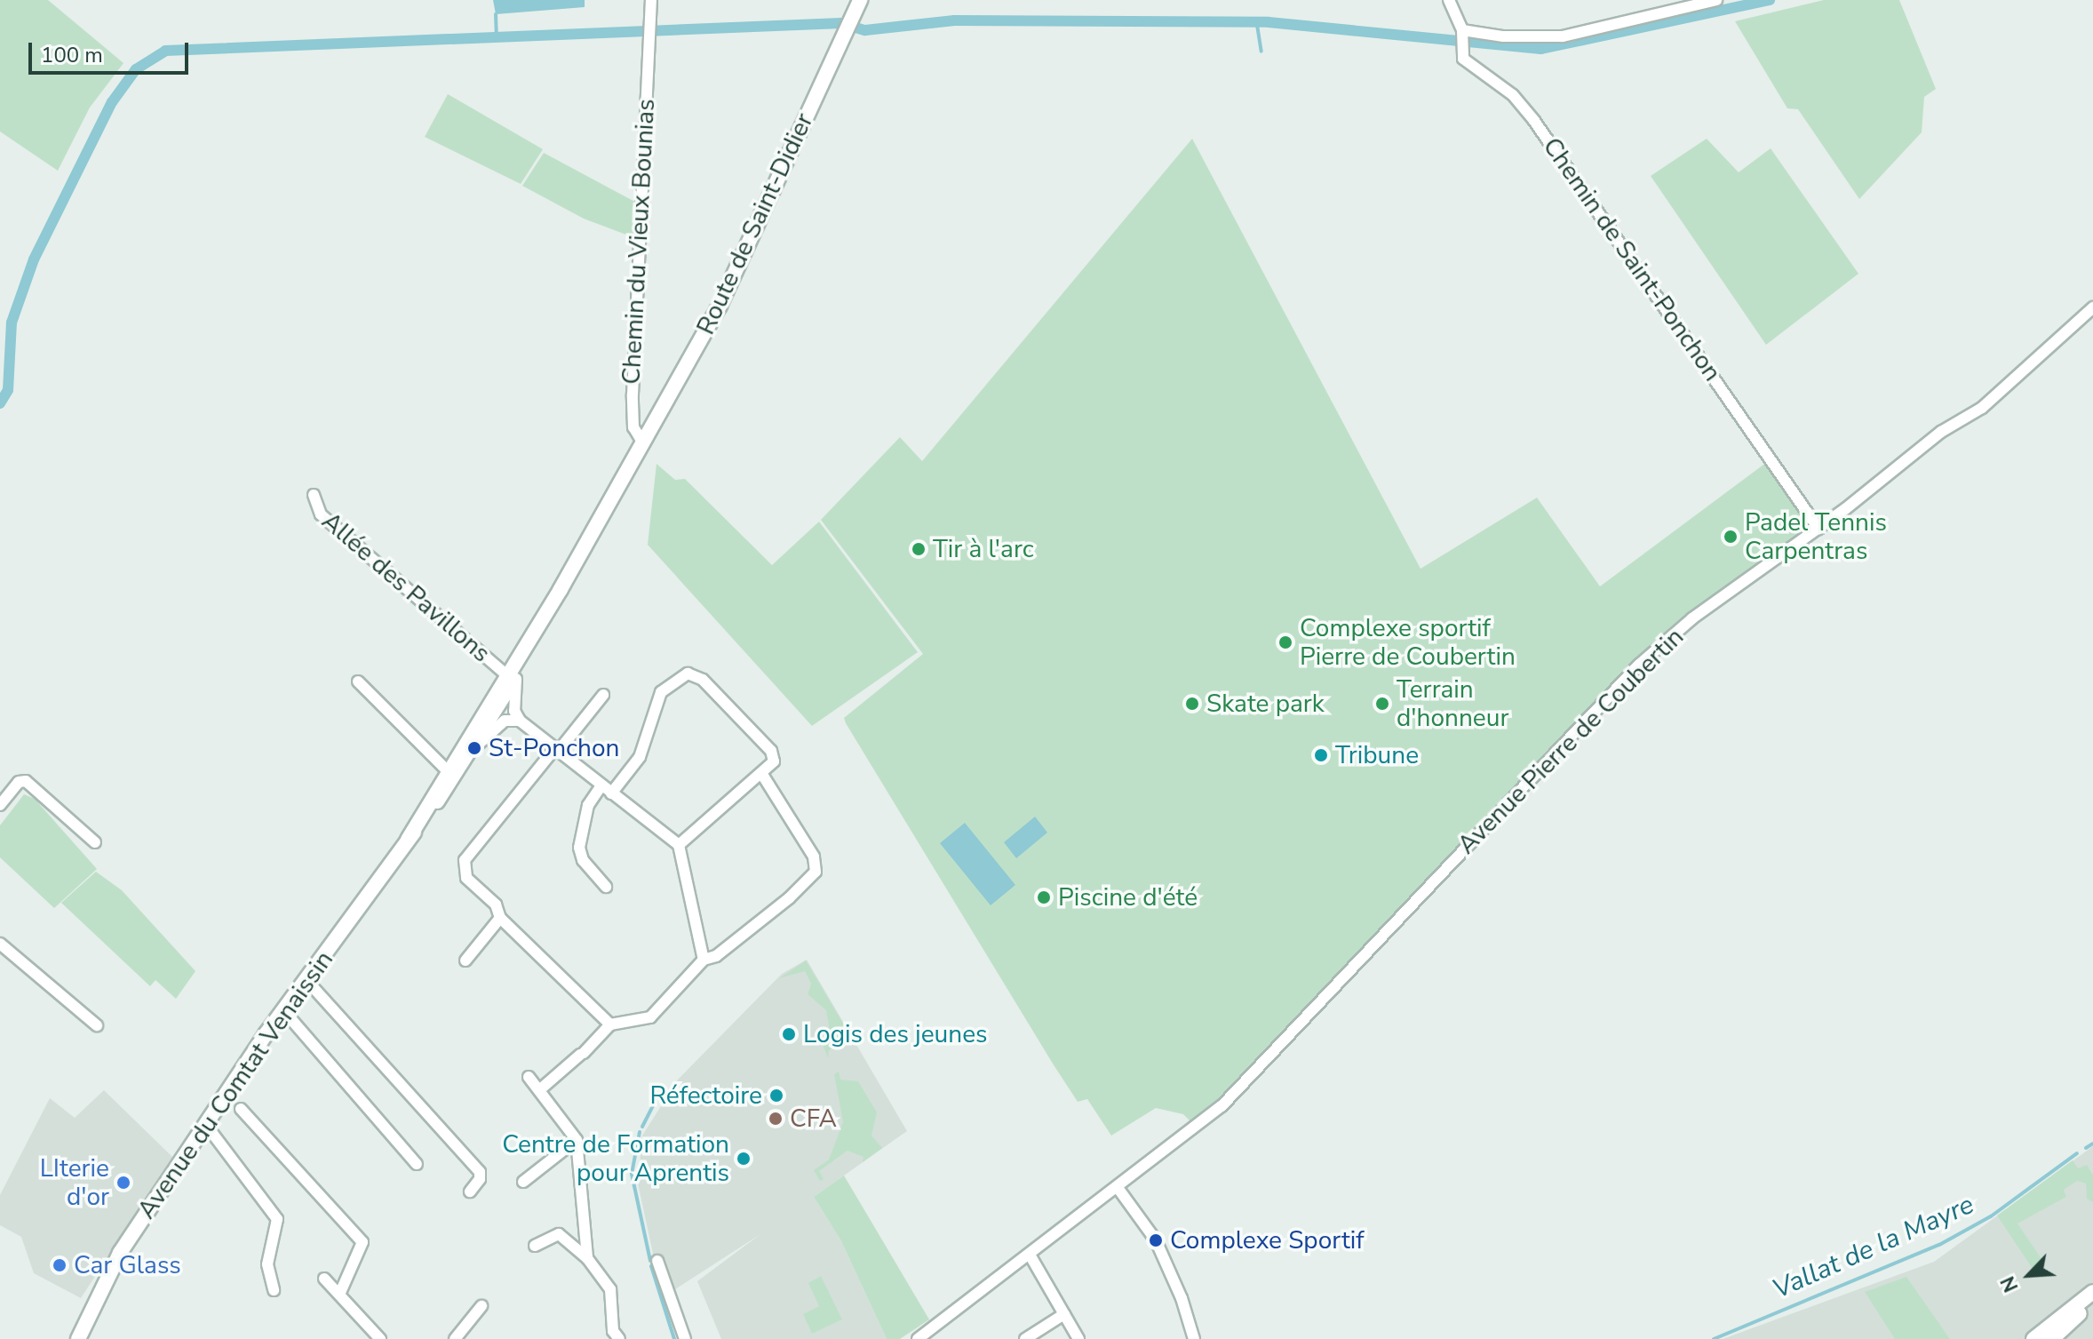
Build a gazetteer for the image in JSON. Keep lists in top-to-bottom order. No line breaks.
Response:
{"streets":{"main road":["Route de Saint-Didier","Avenue du Comtat Venaissin"],"street":["Chemin du Vieux Bounias","Chemin de Saint-Ponchon","Allée des Pavillons","Avenue Pierre de Coubertin"]},"crossings":[["Route de Saint-Didier","Chemin du Vieux Bounias"],["Route de Saint-Didier","Avenue du Comtat Venaissin"],["Chemin du Vieux Bounias","Avenue du Comtat Venaissin"],["Chemin de Saint-Ponchon","Avenue Pierre de Coubertin"],["Allée des Pavillons","Avenue du Comtat Venaissin"]],"water":["Vallat de la Mayre"],"places":["Padel Tennis Carpentras","Tir à l'arc","Complexe sportif Pierre de Coubertin","Skate park","Terrain d'honneur","St-Ponchon","Tribune","Piscine d'été","Logis des jeunes","Réfectoire","CFA","Centre de Formation pour Aprentis","LIterie d'or","Complexe Sportif","Car Glass"],"scale_bar":"100 m","north":"bottom left"}
